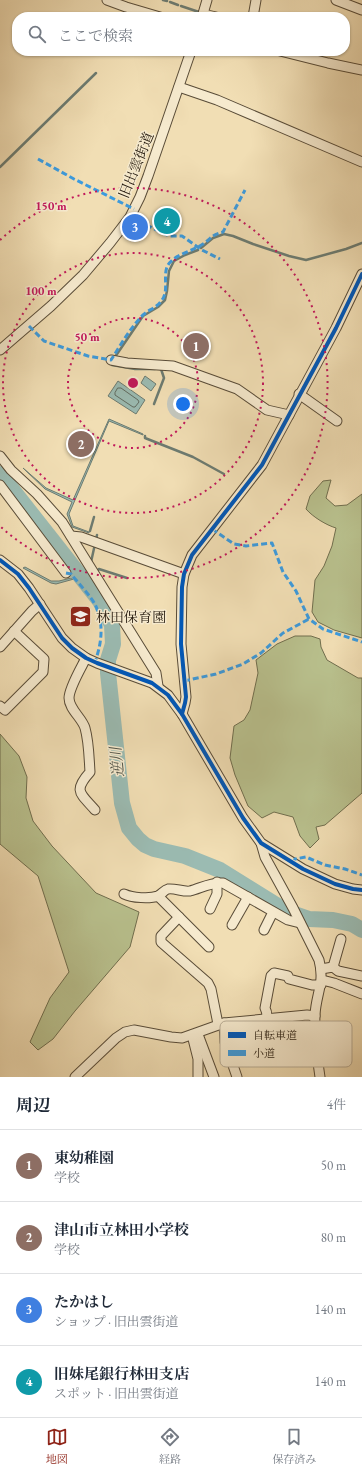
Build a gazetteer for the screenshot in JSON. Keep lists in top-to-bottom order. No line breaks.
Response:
{"streets":{"street":["旧出雲街道"]},"water":["逆川"],"places":{"school or university":["林田保育園"]},"legend":["自転車道","小道"],"page":{"search":"ここで検索","pins":["4","3","1","2"],"heading":["周辺","4件"],"list":[{"mark":"1","name":"東幼稚園","note":"学校","value":"50 m"},{"mark":"2","name":"津山市立林田小学校","note":"学校","value":"80 m"},{"mark":"3","name":"たかはし","note":"ショップ · 旧出雲街道","value":"140 m"},{"mark":"4","name":"旧妹尾銀行林田支店","note":"スポット · 旧出雲街道","value":"140 m"}],"nav":["地図","経路","保存済み"]},"rings":["150 m","100 m","50 m"]}
